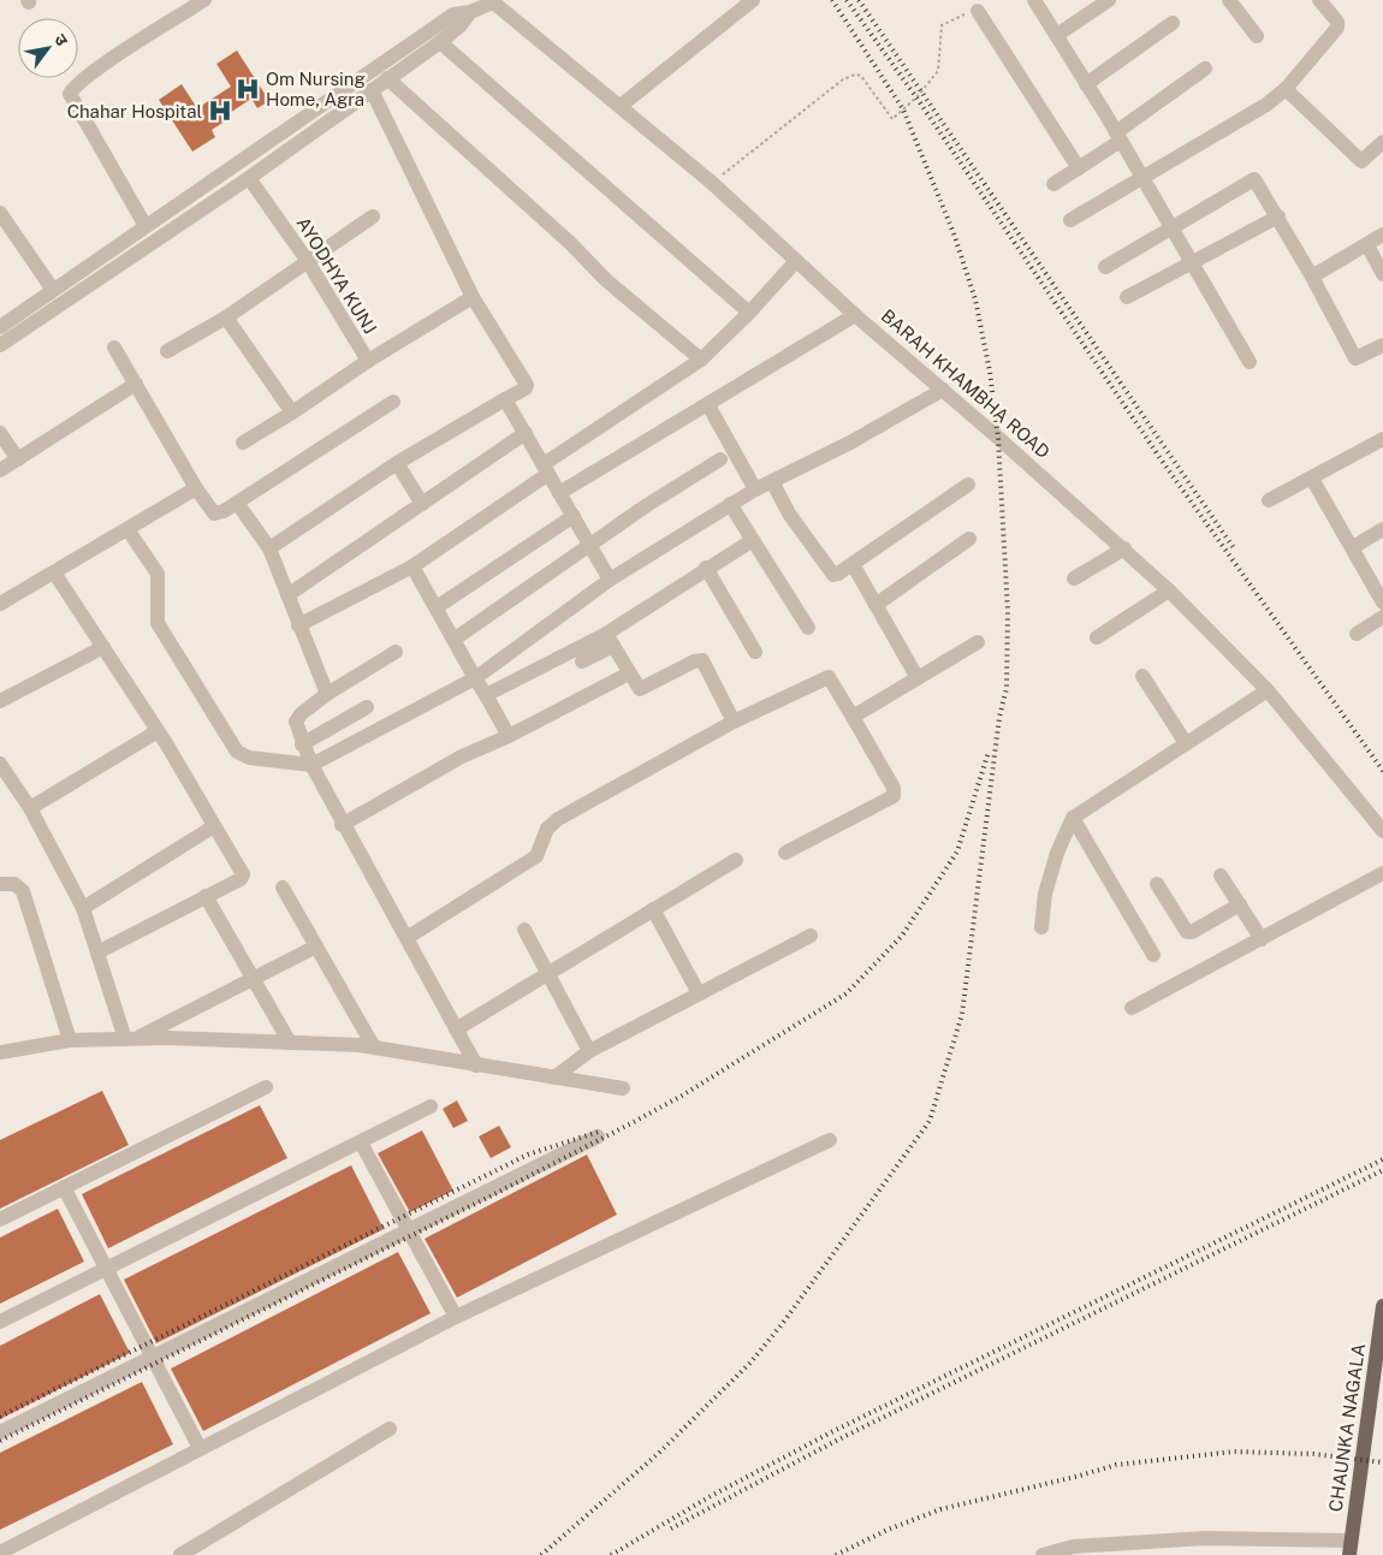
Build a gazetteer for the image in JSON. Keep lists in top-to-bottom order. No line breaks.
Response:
{"streets":{"main road":["CHAUNKA NAGALA"],"street":["AYODHYA KUNJ","BARAH KHAMBHA ROAD"]},"places":{"hospital":["Om Nursing Home, Agra","Chahar Hospital"]},"north":"top right"}
